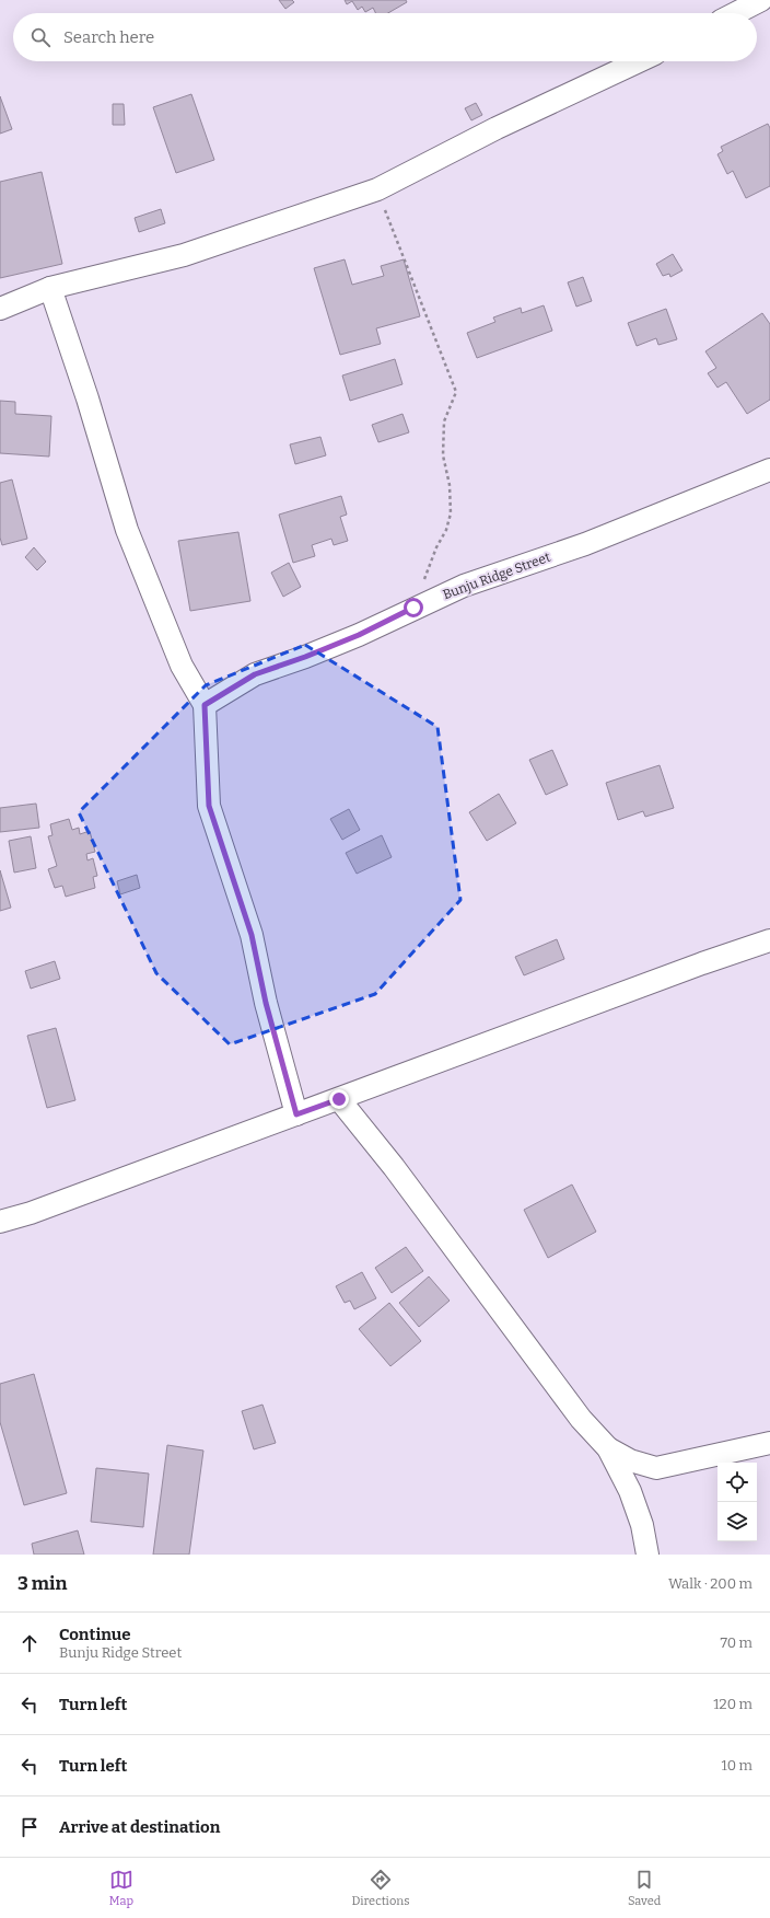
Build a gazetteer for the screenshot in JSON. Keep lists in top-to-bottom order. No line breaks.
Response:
{"streets":{"street":["Bunju Ridge Street"]},"page":{"search":"Search here","heading":["3 min","Walk · 200 m"],"list":[["Continue","Bunju Ridge Street","70 m"],["Turn left","120 m"],["Turn left","10 m"],"Arrive at destination"],"nav":["Map","Directions","Saved"]}}
